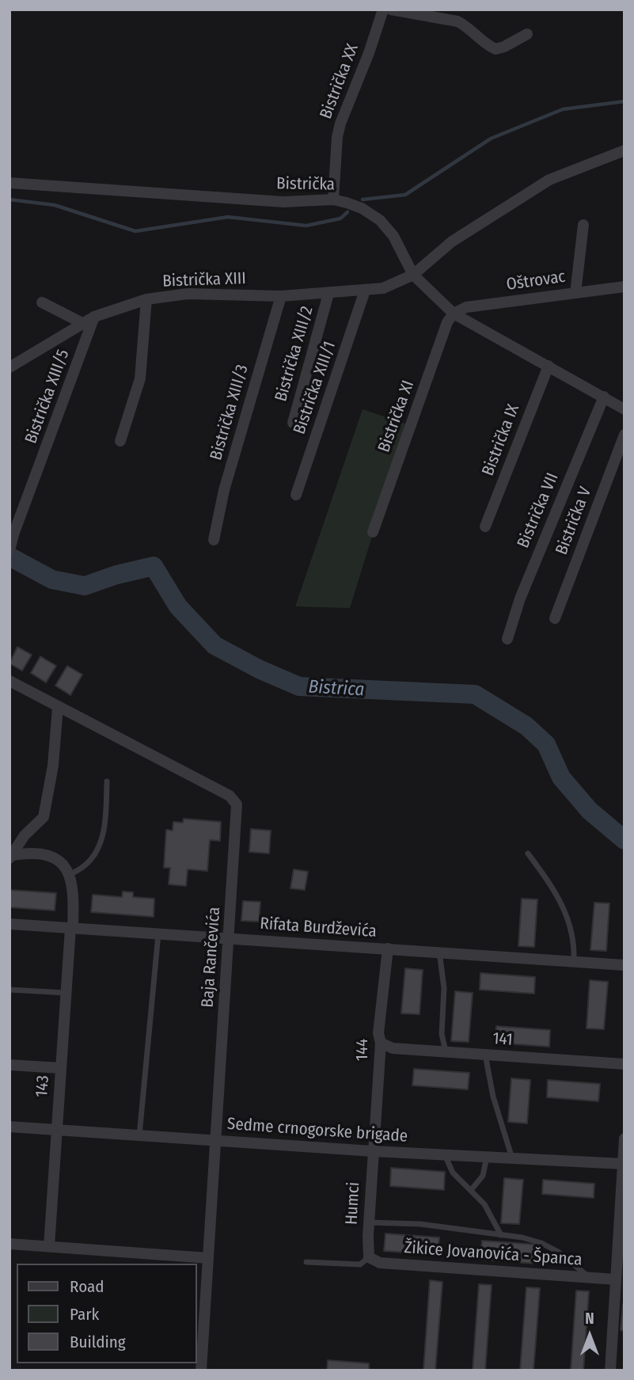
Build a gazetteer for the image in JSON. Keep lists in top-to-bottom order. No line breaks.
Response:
{"streets":{"street":["Bistrička XX","Bistrička","Bistrička XIII","Oštrovac","Bistrička XIII/2","Bistrička XIII/1","Bistrička XIII/5","Bistrička XIII/3","Bistrička XI","Bistrička IX","Bistrička VII","Bistrička V","Rifata Burdževića","Baja Rančevića","141","144","143","Sedme crnogorske brigade","Humci","Žikice Jovanovića - Španca"]},"crossings":[["Bistrička XX","Bistrička"],["Bistrička","Bistrička XIII"],["Bistrička","Oštrovac"],["Bistrička","Bistrička XI"],["Bistrička","Bistrička IX"],["Bistrička","Bistrička VII"],["Bistrička XIII","Bistrička XIII/2"],["Bistrička XIII","Bistrička XIII/1"],["Bistrička XIII","Bistrička XIII/5"],["Bistrička XIII","Bistrička XIII/3"],["Oštrovac","Bistrička XI"],["Rifata Burdževića","Baja Rančevića"],["Rifata Burdževića","144"],["Rifata Burdževića","143"],["Baja Rančevića","Sedme crnogorske brigade"],["141","144"],["144","Sedme crnogorske brigade"],["144","Humci"],["143","Sedme crnogorske brigade"],["Sedme crnogorske brigade","Humci"],["Humci","Žikice Jovanovića - Španca"]],"water":["Bistrica"],"legend":["Road","Park","Building"],"north":"top"}
